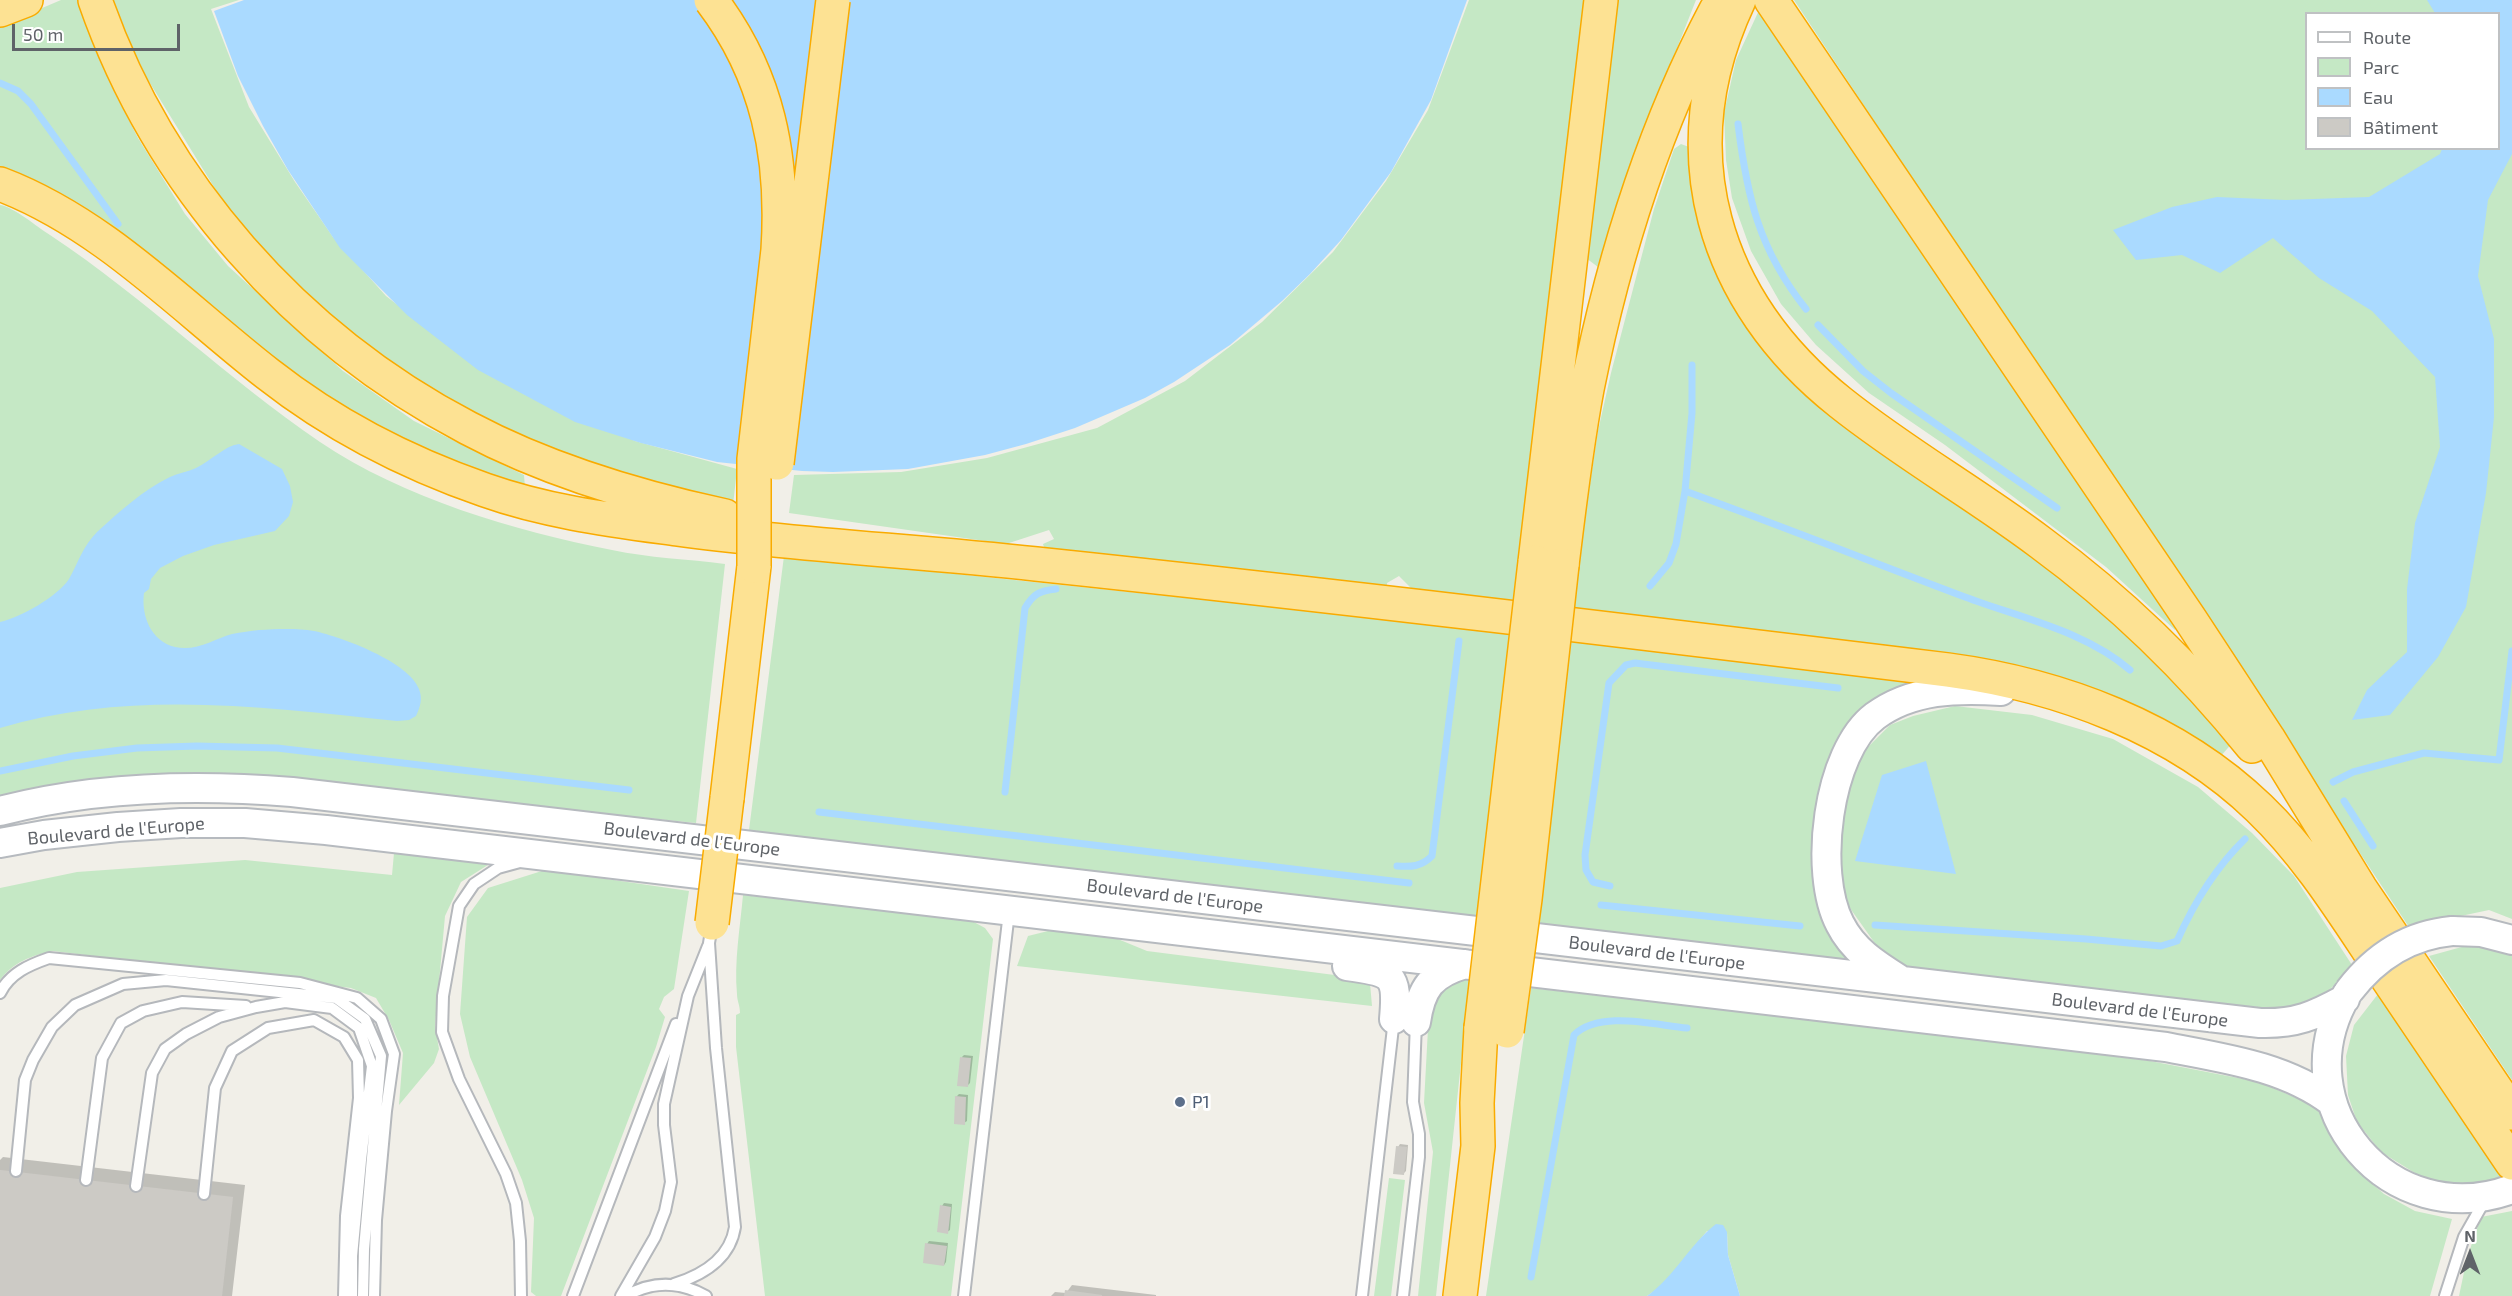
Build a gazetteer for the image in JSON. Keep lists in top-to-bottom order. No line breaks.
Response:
{"streets":{"main road":["Boulevard de l'Europe"]},"places":["P1"],"legend":["Route","Parc","Eau","Bâtiment"],"scale_bar":"50 m","north":"top"}
